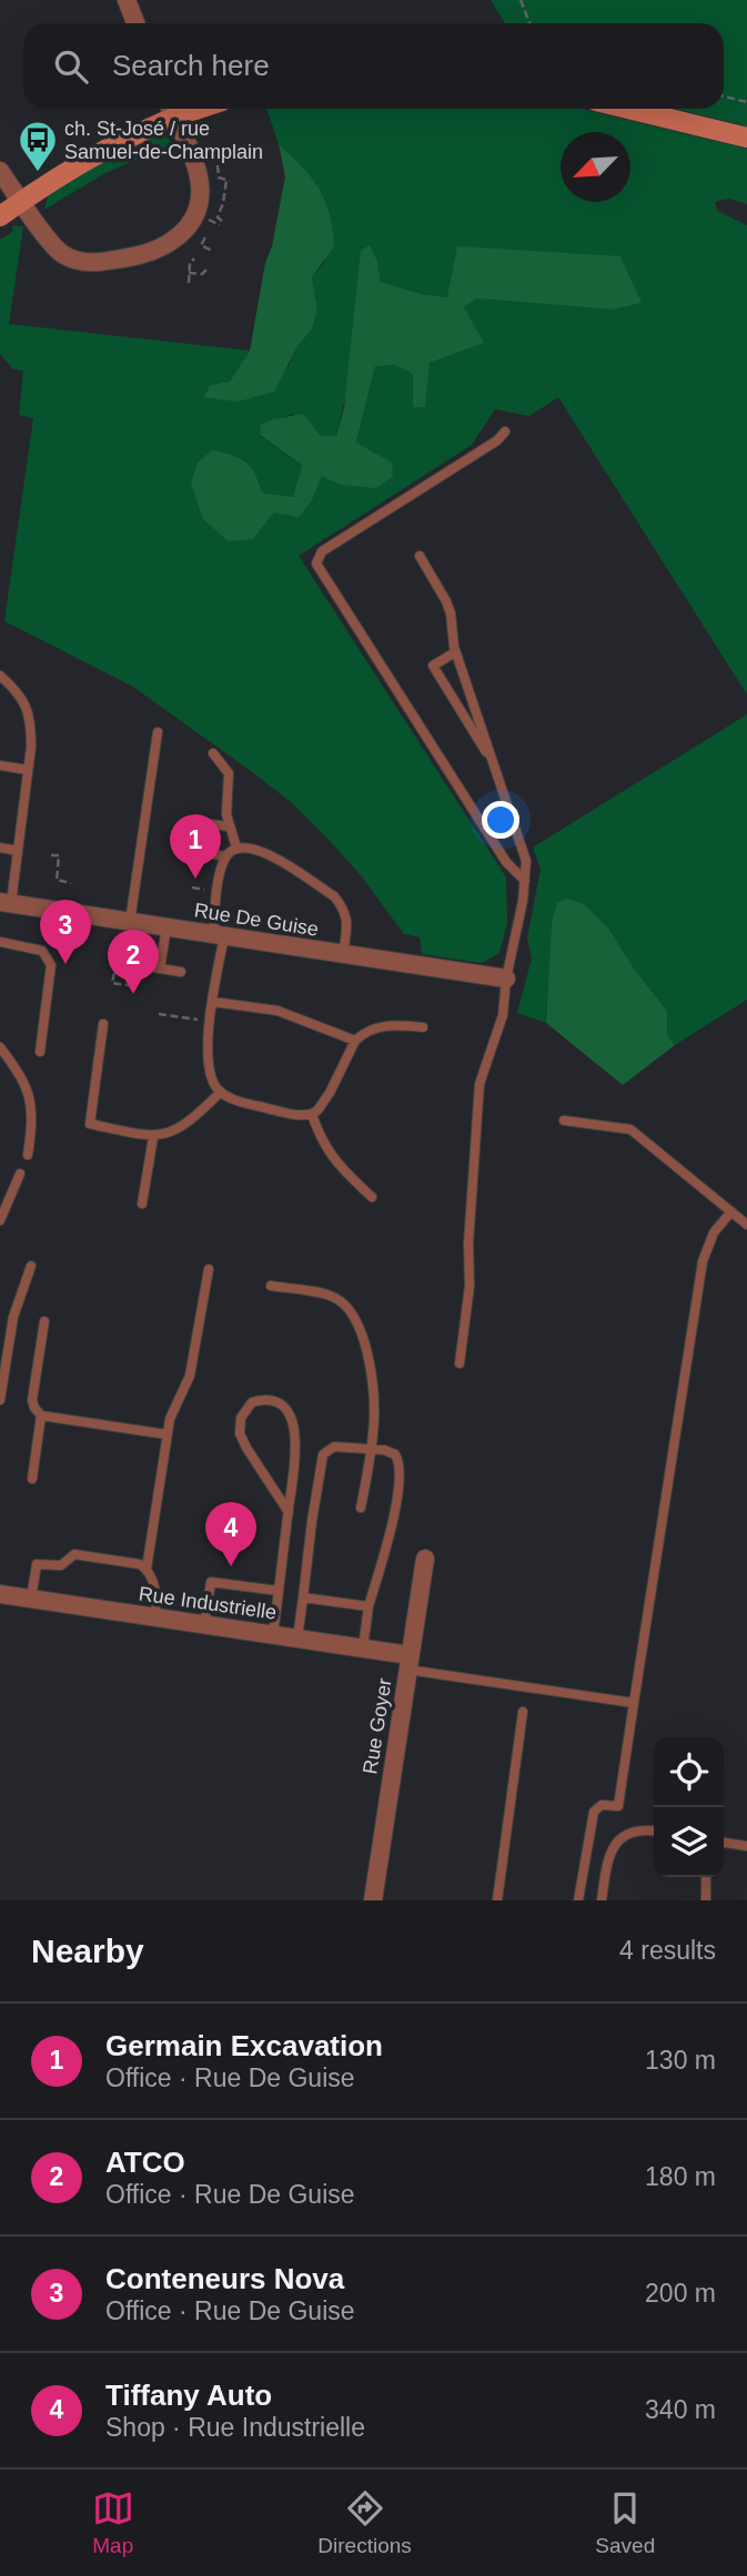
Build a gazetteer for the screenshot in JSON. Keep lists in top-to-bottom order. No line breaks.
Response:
{"streets":{"street":["Rue De Guise","Rue Industrielle","Rue Goyer"]},"crossings":[["Rue Industrielle","Rue Goyer"]],"places":{"bus stop":["ch. St-José / rue Samuel-de-Champlain"]},"north":"bottom left","page":{"search":"Search here","pins":["1","3","2","4"],"heading":["Nearby","4 results"],"list":[{"mark":"1","name":"Germain Excavation","note":"Office · Rue De Guise","value":"130 m"},{"mark":"2","name":"ATCO","note":"Office · Rue De Guise","value":"180 m"},{"mark":"3","name":"Conteneurs Nova","note":"Office · Rue De Guise","value":"200 m"},{"mark":"4","name":"Tiffany Auto","note":"Shop · Rue Industrielle","value":"340 m"}],"nav":["Map","Directions","Saved"]}}
